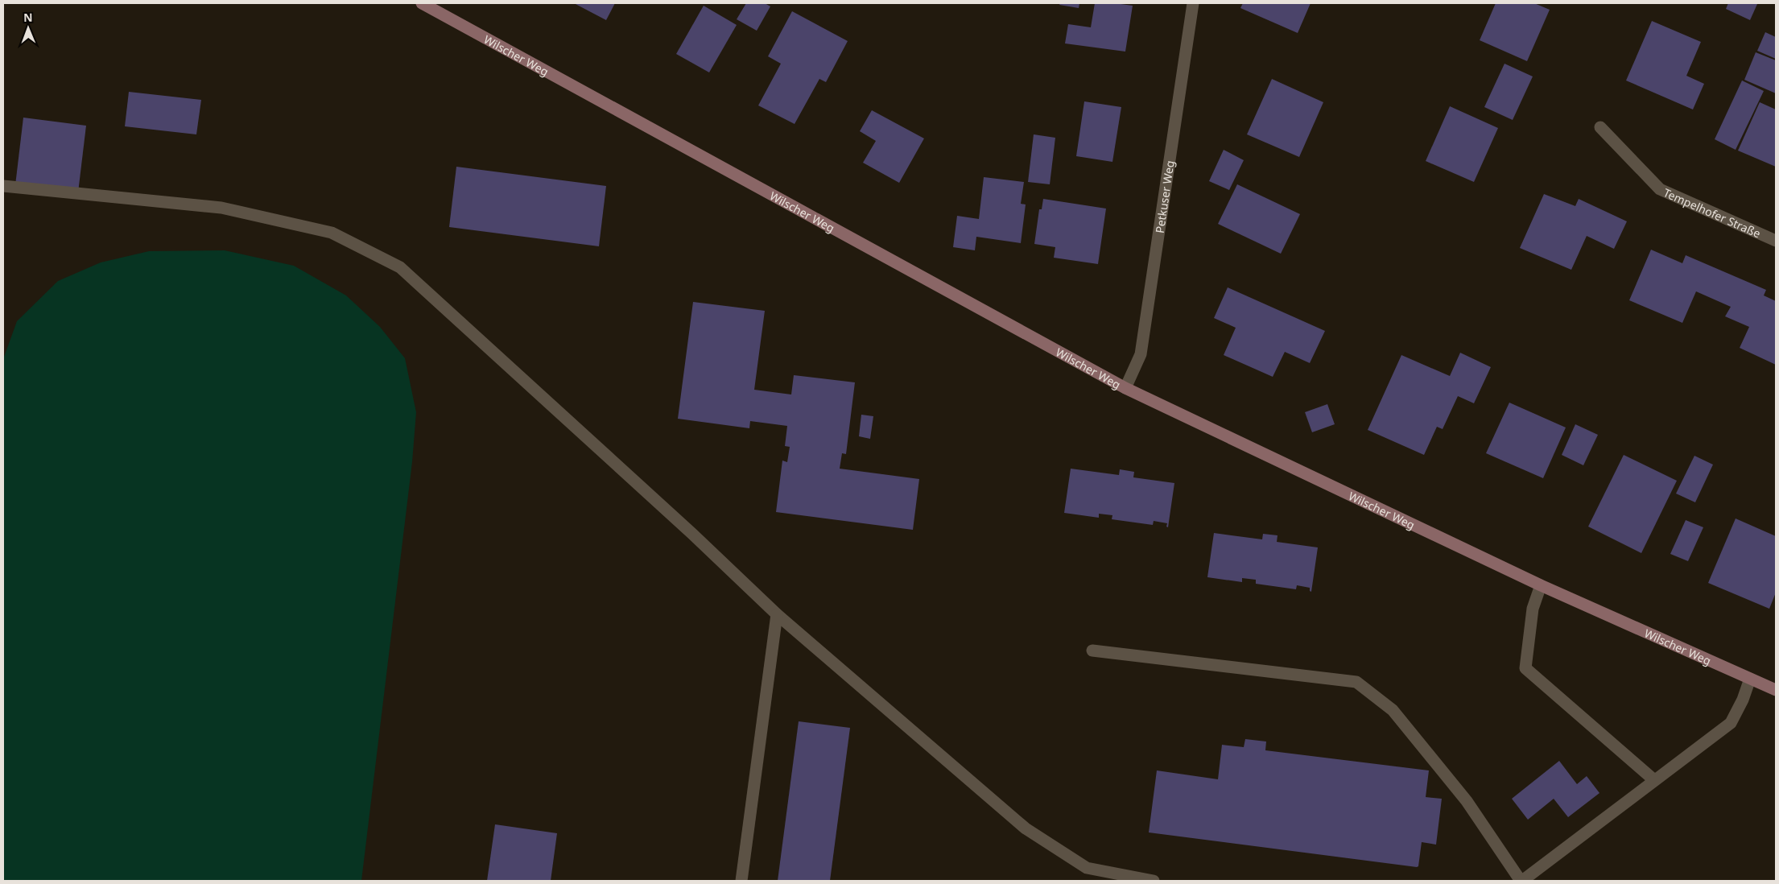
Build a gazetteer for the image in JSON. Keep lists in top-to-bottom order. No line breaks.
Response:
{"streets":{"street":["Wilscher Weg","Petkuser Weg","Tempelhofer Straße"]},"crossings":[["Wilscher Weg","Petkuser Weg"]],"north":"top"}
